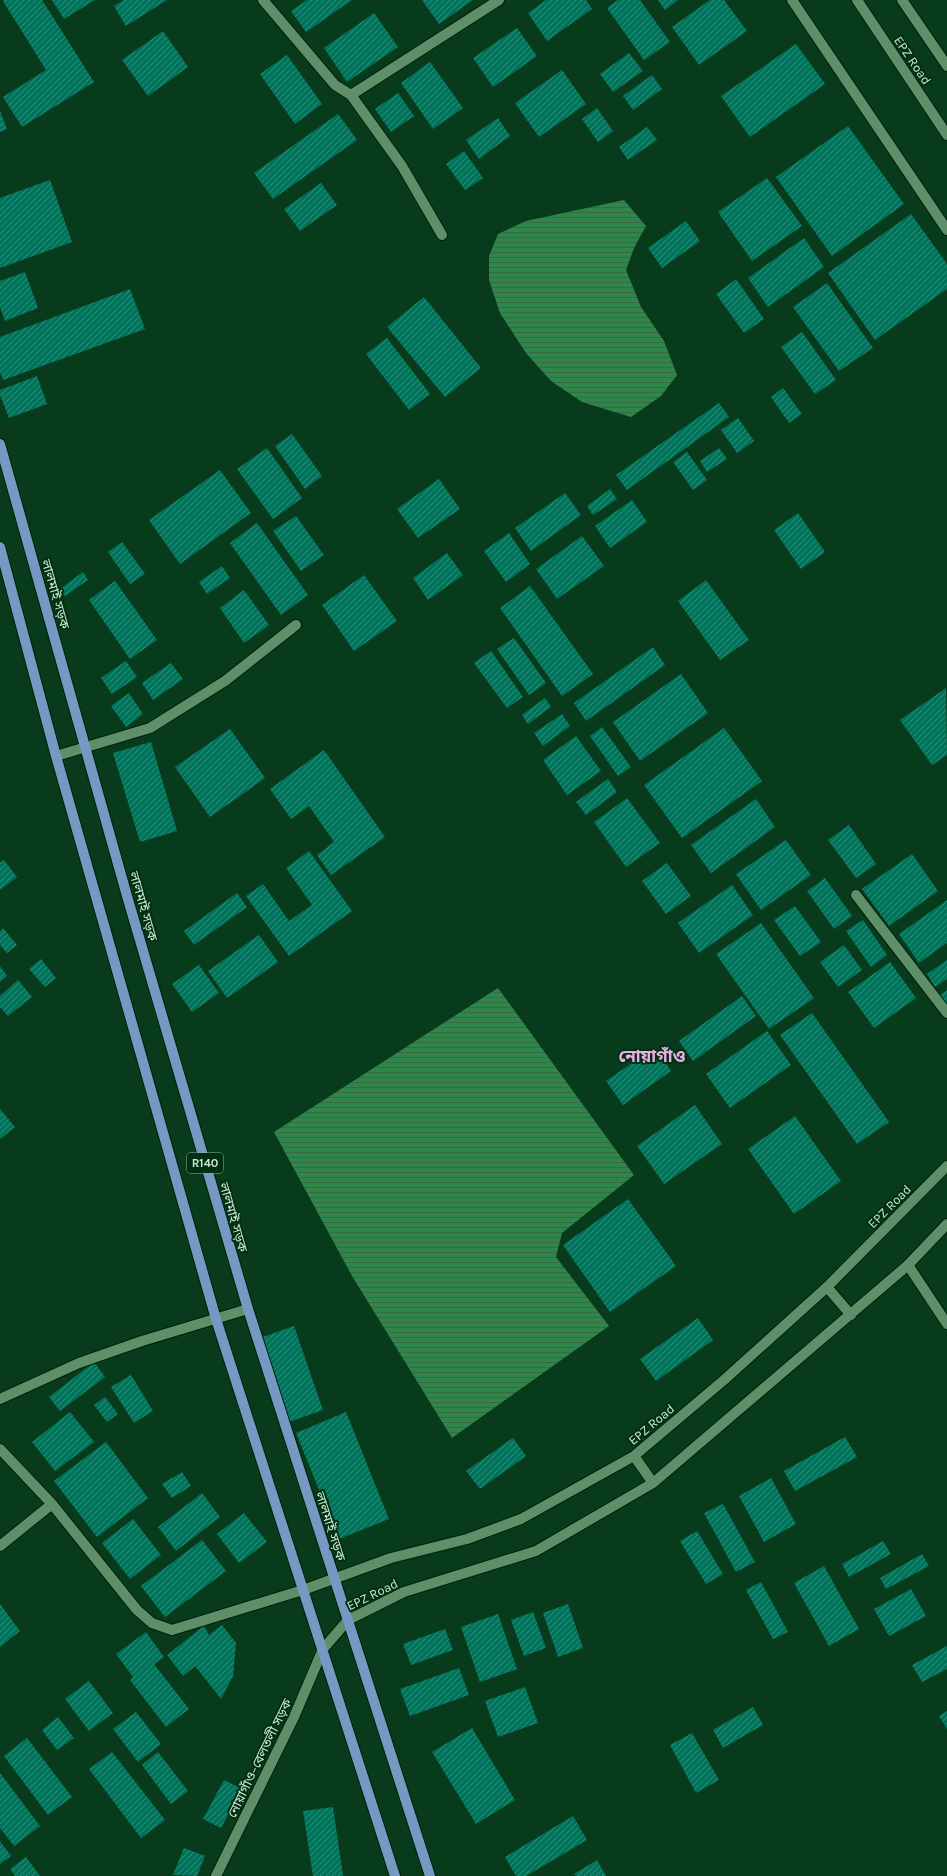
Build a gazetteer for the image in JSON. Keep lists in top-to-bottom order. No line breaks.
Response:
{"streets":{"main road":["EPZ Road","লালমাই সড়ক","R140","নোয়াগাঁও–বেলতলী সড়ক"]},"crossings":[["EPZ Road","লালমাই সড়ক"],["EPZ Road","R140"],["EPZ Road","নোয়াগাঁও–বেলতলী সড়ক"],["R140","নোয়াগাঁও–বেলতলী সড়ক"]],"districts":["নোয়াগাঁও"]}
